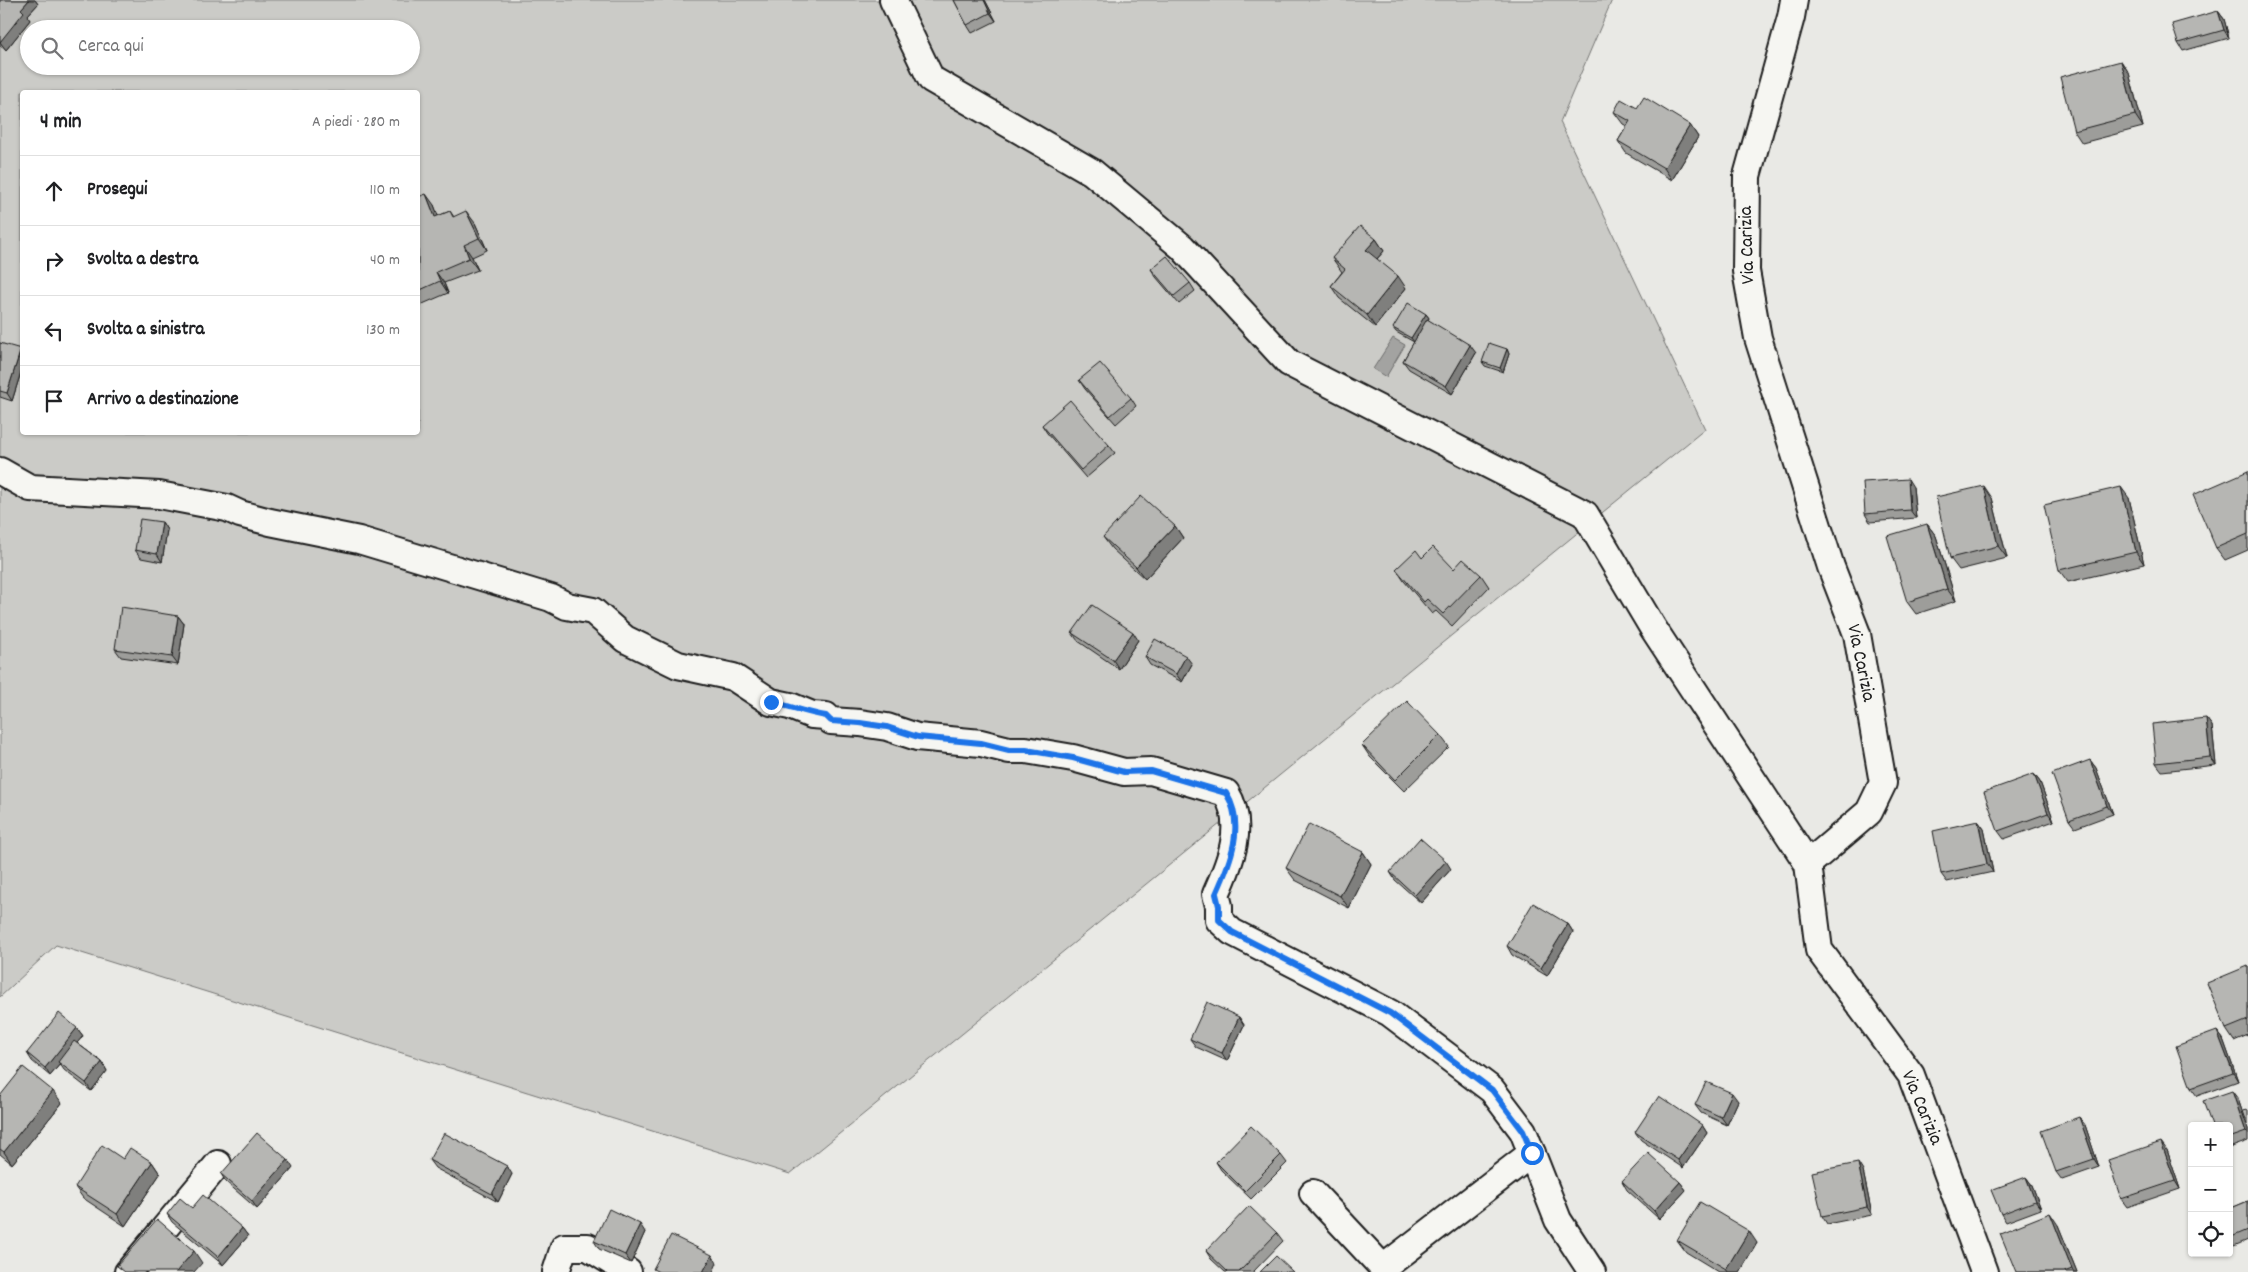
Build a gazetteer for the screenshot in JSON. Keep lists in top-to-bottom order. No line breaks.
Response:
{"streets":{"street":["Via Carizia"]},"page":{"search":"Cerca qui","heading":["4 min","A piedi · 280 m"],"list":[["Prosegui","110 m"],["Svolta a destra","40 m"],["Svolta a sinistra","130 m"],"Arrivo a destinazione"],"map_buttons":["+","−"]}}
